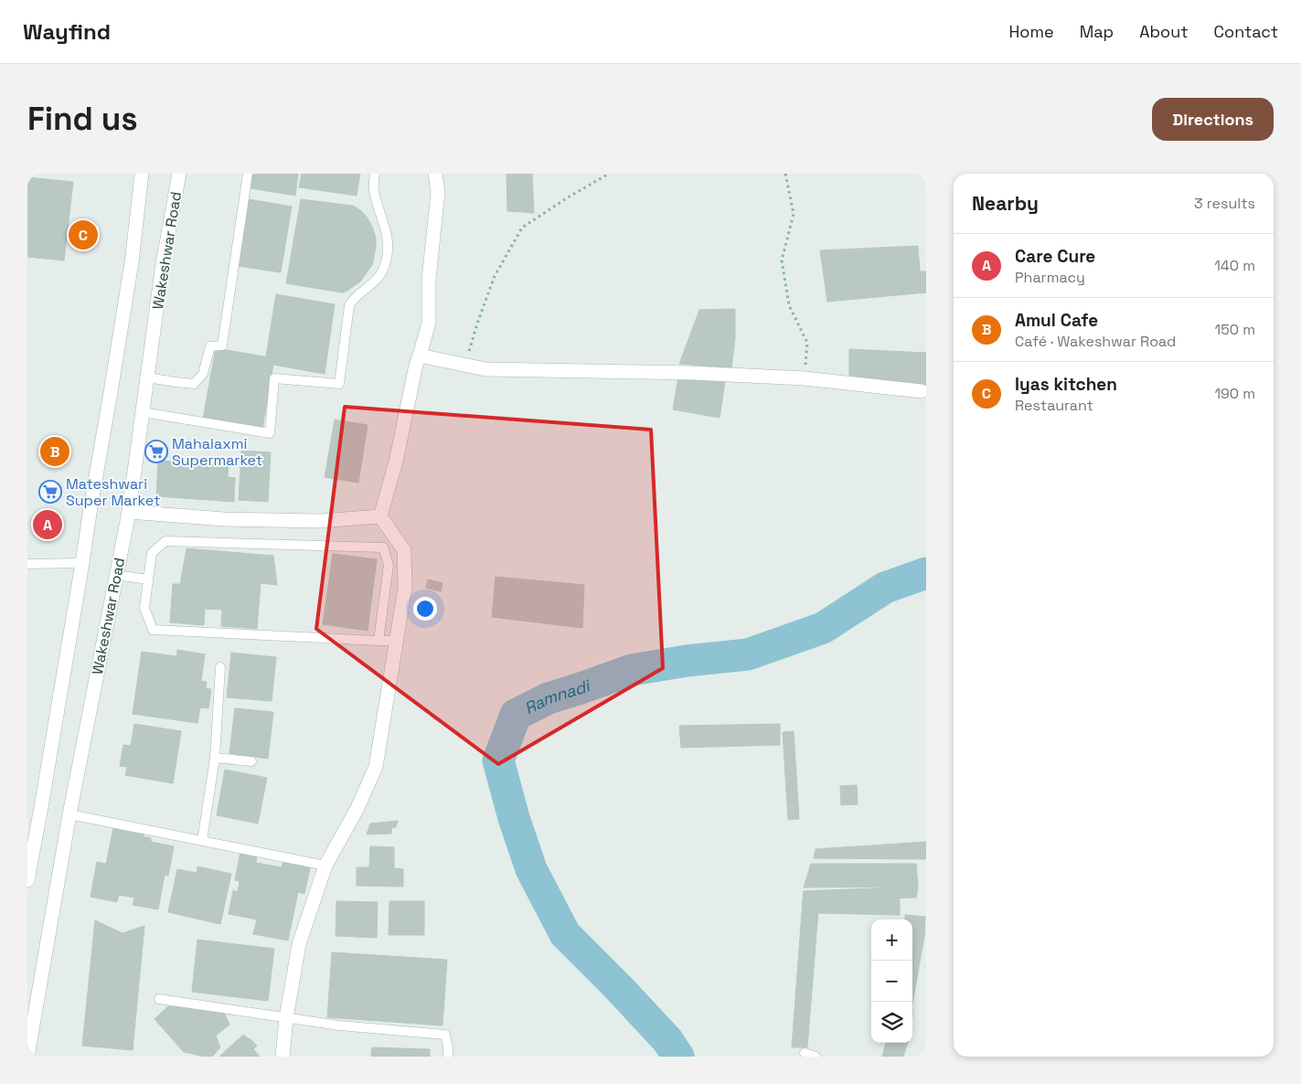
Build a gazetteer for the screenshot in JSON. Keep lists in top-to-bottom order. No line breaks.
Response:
{"streets":{"street":["Wakeshwar Road"]},"water":["Ramnadi"],"places":{"supermarket":["Mahalaxmi Supermarket","Mateshwari Super Market"]},"page":{"header":"Wayfind","nav":["Home","Map","About","Contact"],"buttons":"Directions","title":"Find us","heading":["Nearby","3 results"],"pins":["C","B","A"],"list":[{"mark":"A","name":"Care Cure","note":"Pharmacy","value":"140 m"},{"mark":"B","name":"Amul Cafe","note":"Café · Wakeshwar Road","value":"150 m"},{"mark":"C","name":"Iyas kitchen","note":"Restaurant","value":"190 m"}],"map_buttons":["+","−"]}}
